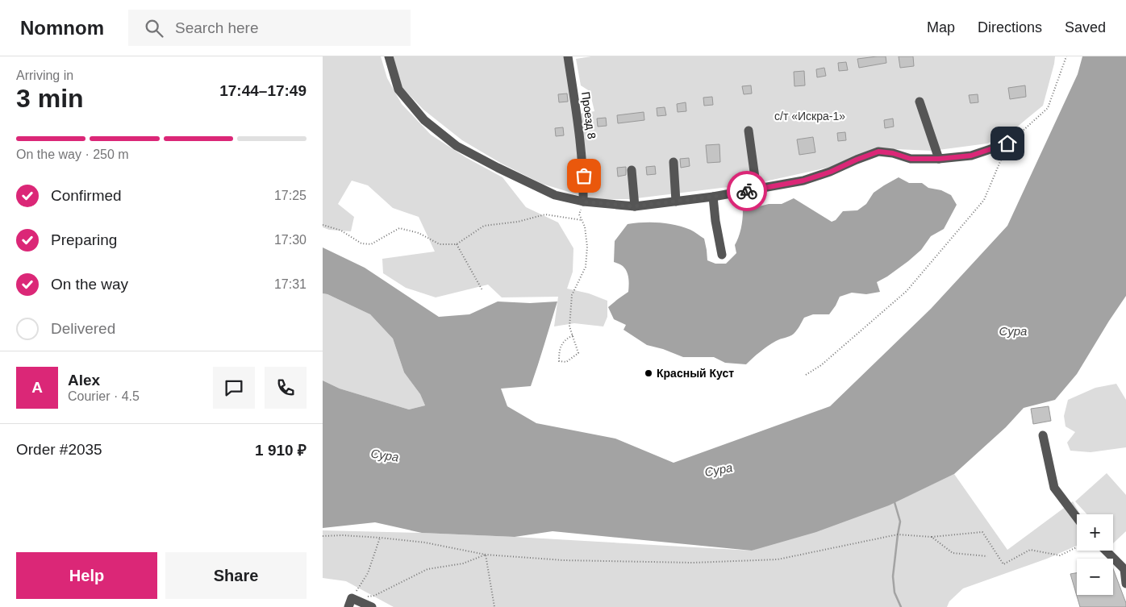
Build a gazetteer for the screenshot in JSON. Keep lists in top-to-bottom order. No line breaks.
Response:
{"streets":{"street":["Проезд 8"]},"water":["Сура"],"parks":["с/т «Искра-1»"],"places":["Красный Куст"],"page":{"header":"Nomnom","search":"Search here","nav":["Map","Directions","Saved"],"heading":["3 min","Arriving in","17:44–17:49"],"panel":["Alex","Courier · 4.5","Order #2035","1 910 ₽"],"bar":"On the way · 250 m","list":[["Confirmed","17:25"],["Preparing","17:30"],["On the way","17:31"],"Delivered"],"round":"A","map_buttons":["+","−"],"buttons":["Help","Share"]}}
